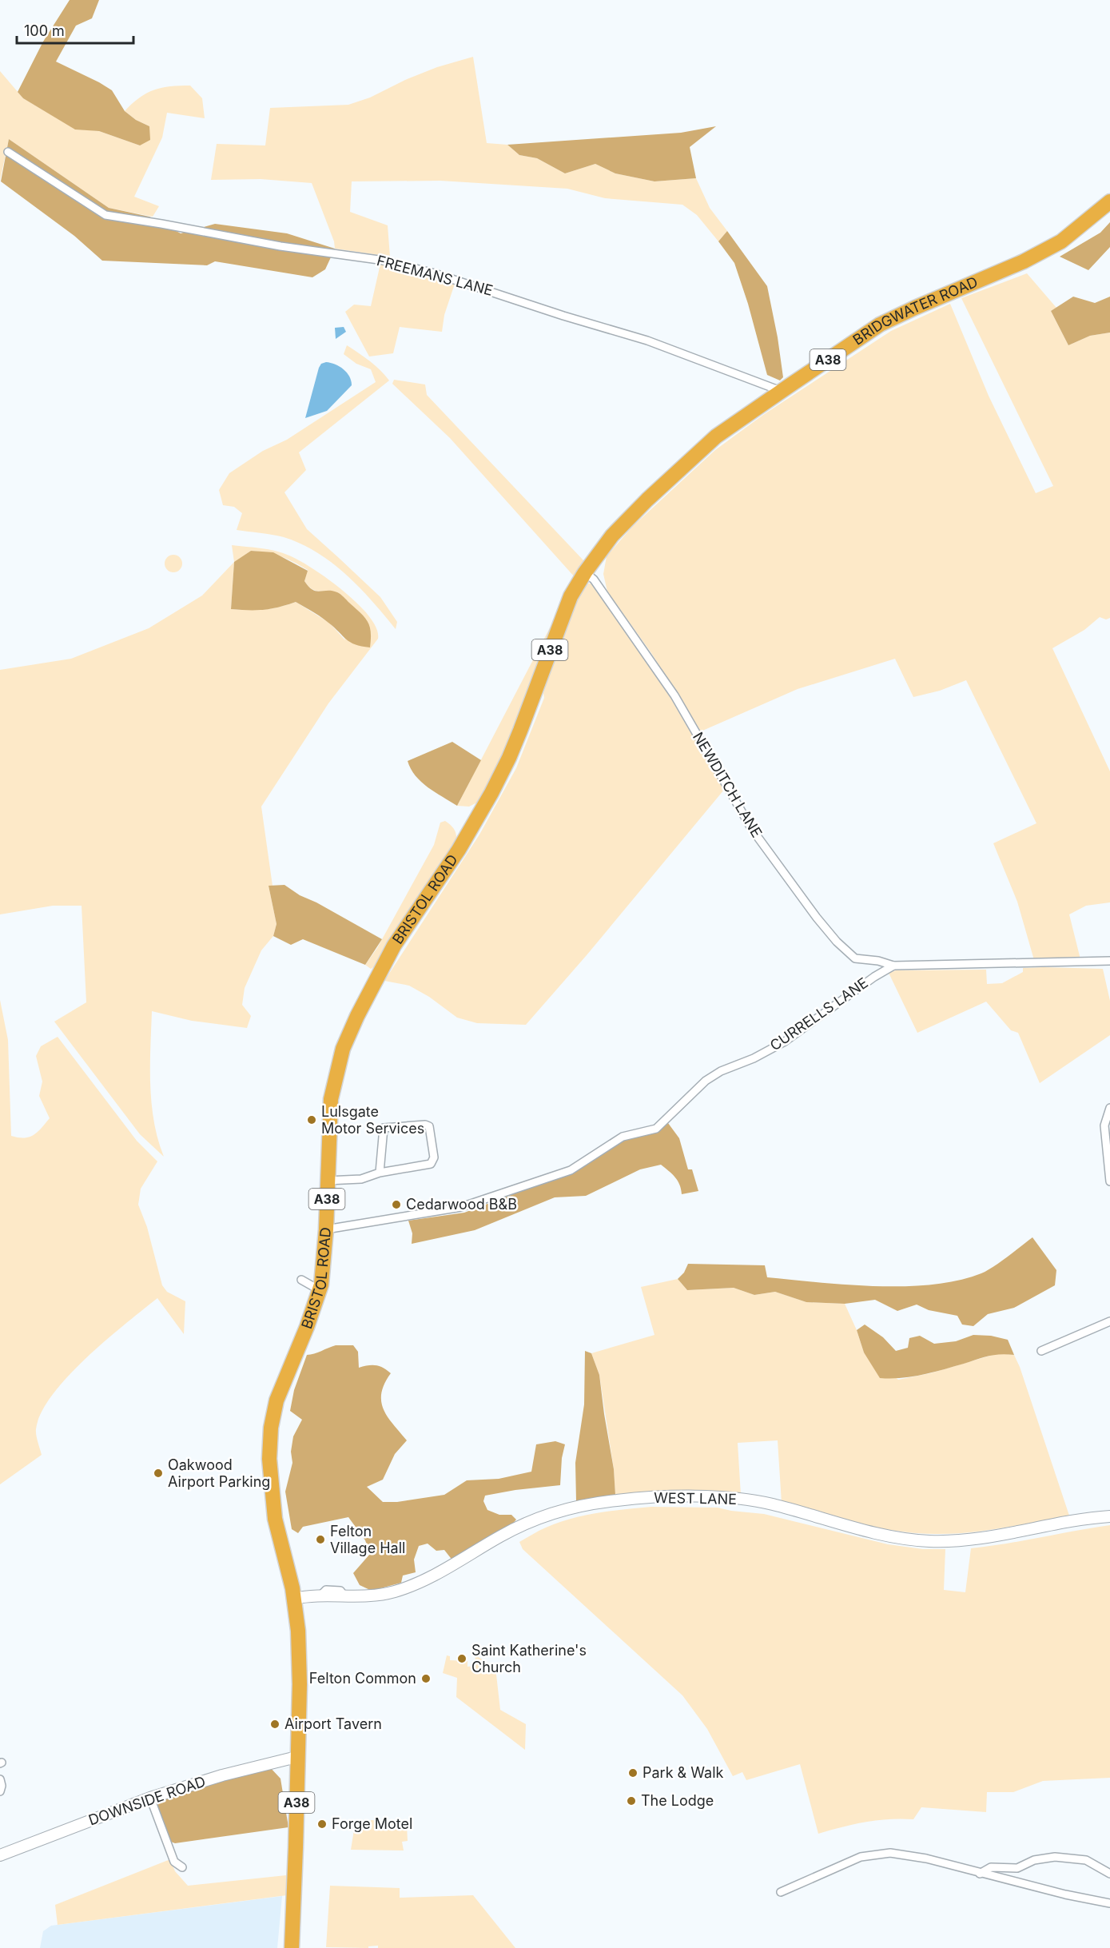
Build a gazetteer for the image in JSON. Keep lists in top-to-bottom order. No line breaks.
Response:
{"streets":{"highway":["BRIDGWATER ROAD","A38","BRISTOL ROAD"],"street":["FREEMANS LANE","NEWDITCH LANE","CURRELLS LANE","WEST LANE","DOWNSIDE ROAD"]},"crossings":[["FREEMANS LANE","BRIDGWATER ROAD"],["BRIDGWATER ROAD","NEWDITCH LANE"],["BRIDGWATER ROAD","BRISTOL ROAD"],["NEWDITCH LANE","BRISTOL ROAD"],["NEWDITCH LANE","CURRELLS LANE"],["BRISTOL ROAD","CURRELLS LANE"],["BRISTOL ROAD","WEST LANE"],["BRISTOL ROAD","DOWNSIDE ROAD"]],"places":["Lulsgate Motor Services","Cedarwood B&B","Oakwood Airport Parking","Felton Village Hall","Saint Katherine's Church","Felton Common","Airport Tavern","Park & Walk","The Lodge","Forge Motel"],"scale_bar":"100 m"}
